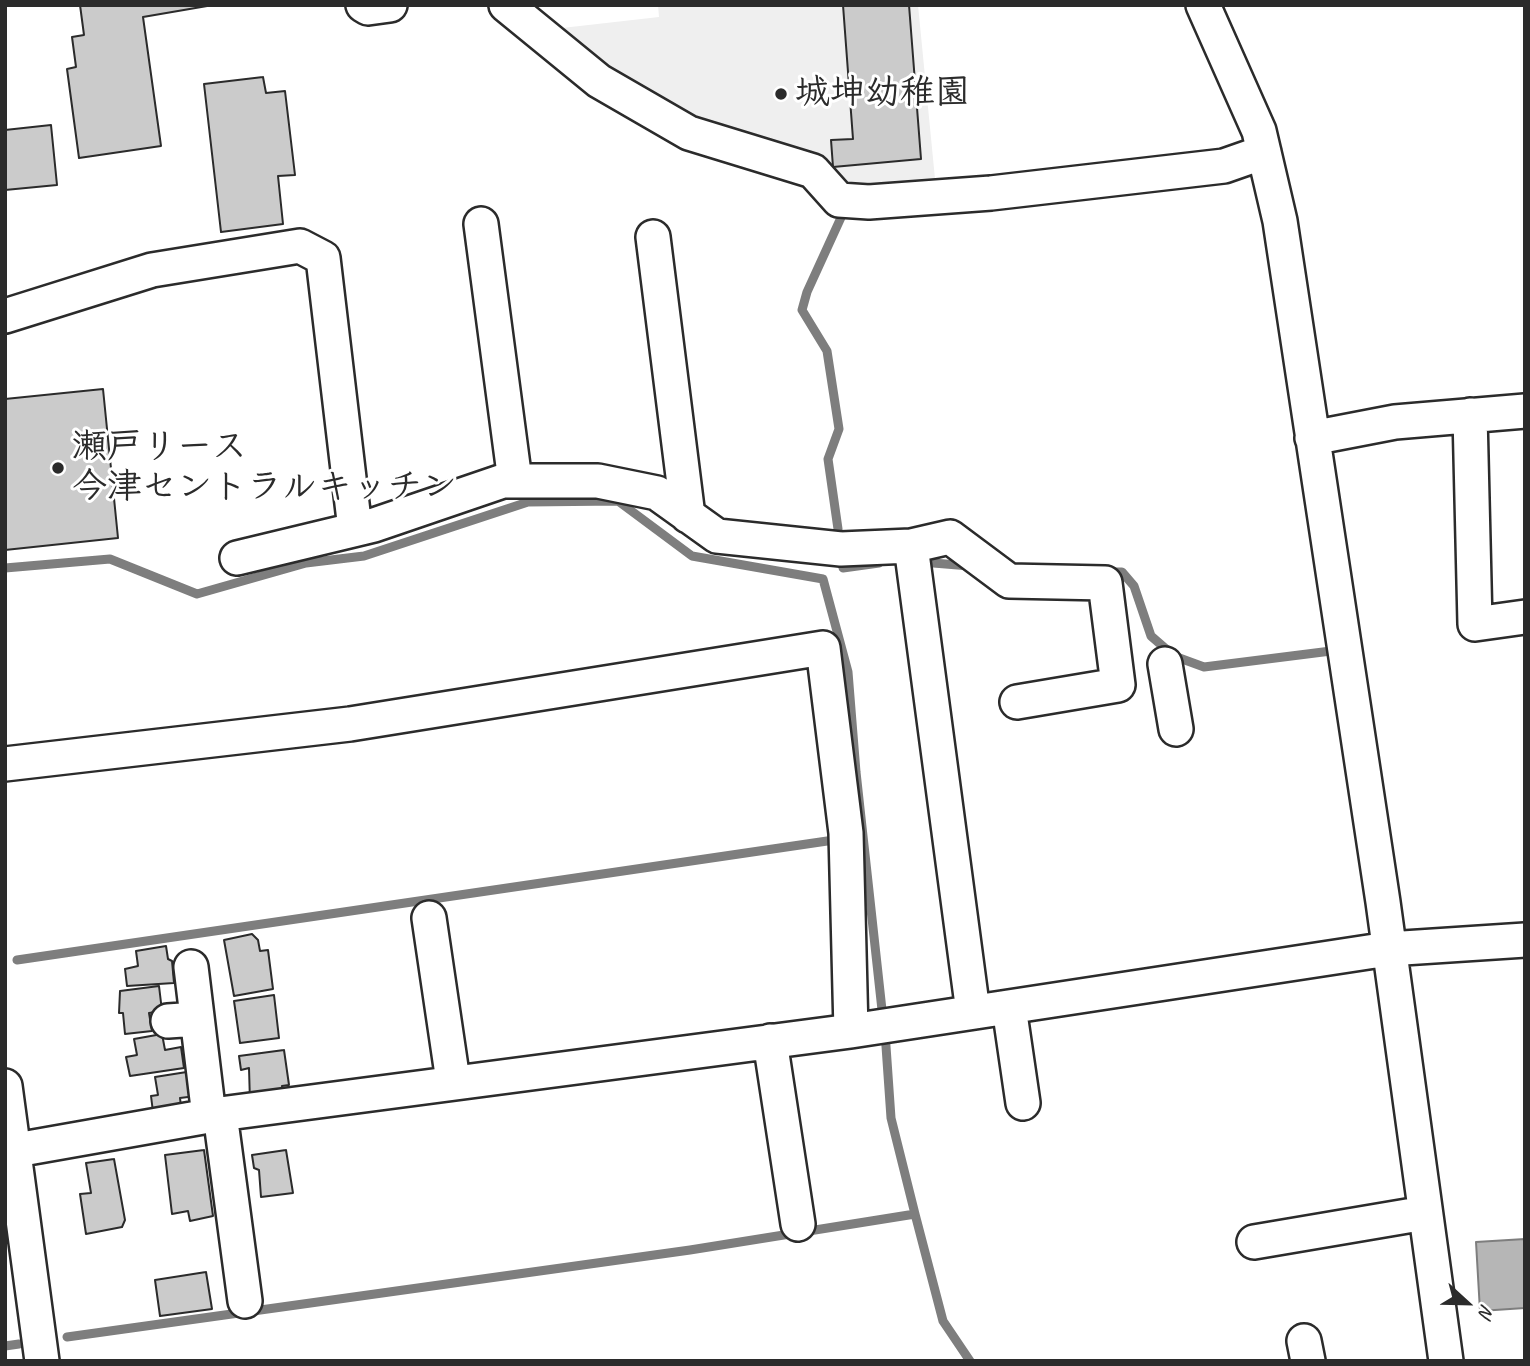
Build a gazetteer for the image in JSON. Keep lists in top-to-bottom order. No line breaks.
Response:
{"places":["城坤幼稚園","瀬戸リース 今津セントラルキッチン"],"north":"right"}
